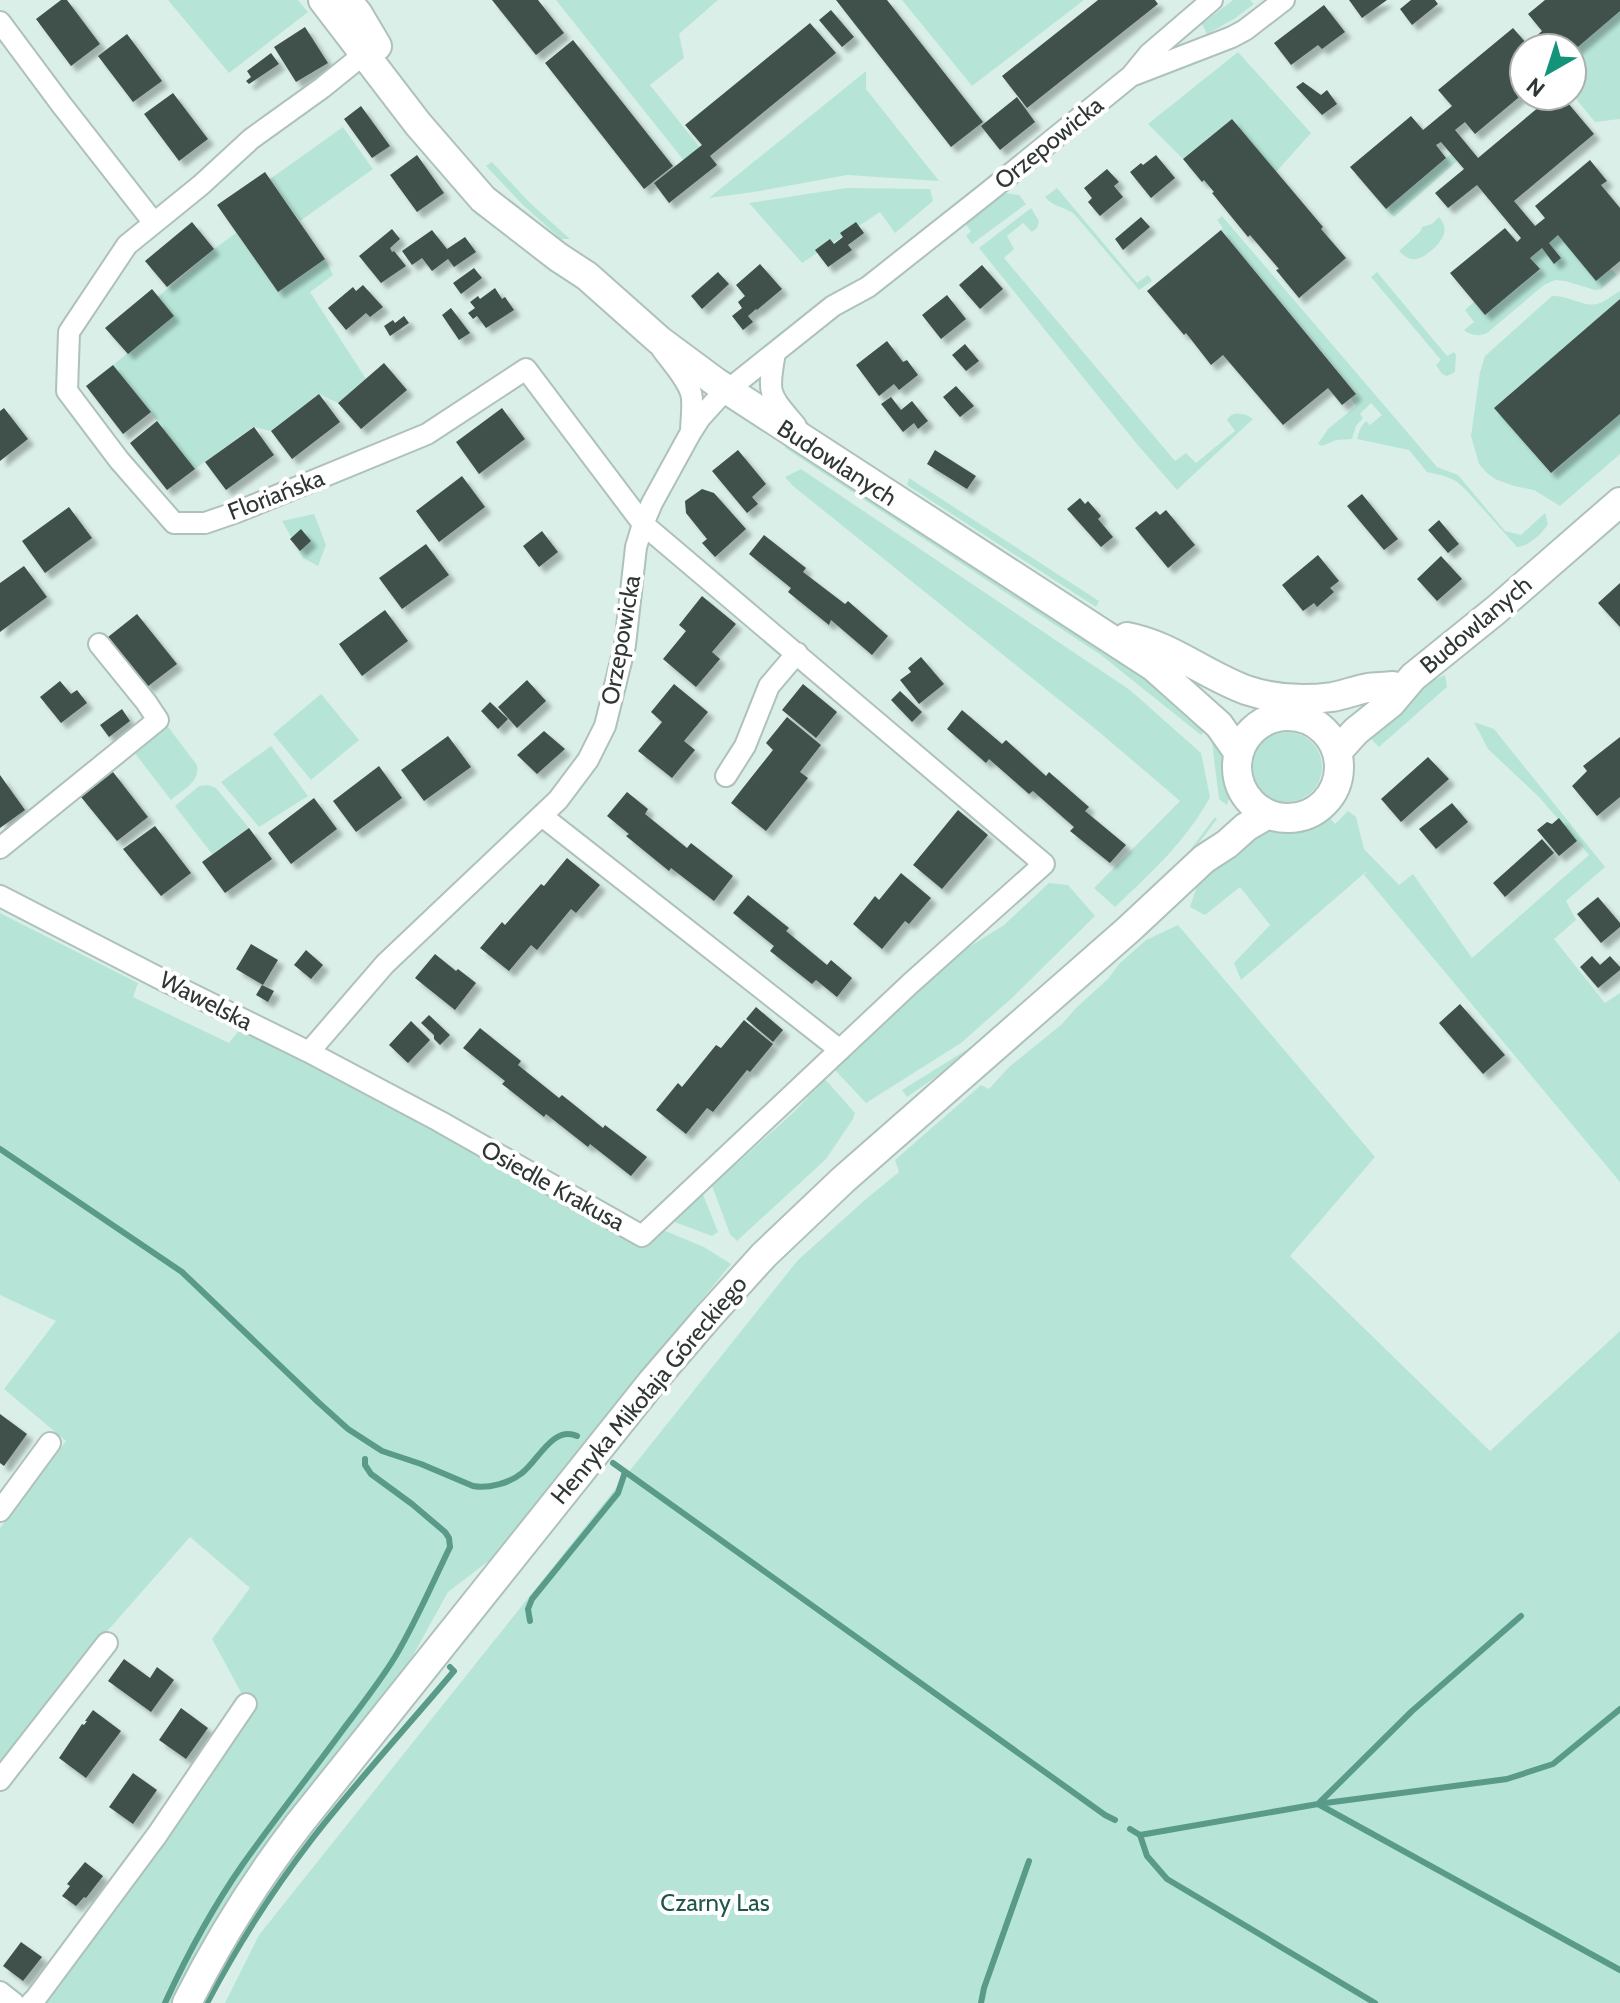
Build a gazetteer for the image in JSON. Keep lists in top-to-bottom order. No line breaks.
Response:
{"streets":{"main road":["Budowlanych","Henryka Mikołaja Góreckiego"],"street":["Orzepowicka","Floriańska","Wawelska","Osiedle Krakusa"]},"crossings":[["Orzepowicka","Budowlanych"],["Orzepowicka","Floriańska"],["Orzepowicka","Wawelska"],["Orzepowicka","Osiedle Krakusa"],["Budowlanych","Floriańska"],["Budowlanych","Henryka Mikołaja Góreckiego"],["Floriańska","Osiedle Krakusa"],["Wawelska","Osiedle Krakusa"]],"parks":["Czarny Las"],"north":"bottom left"}
